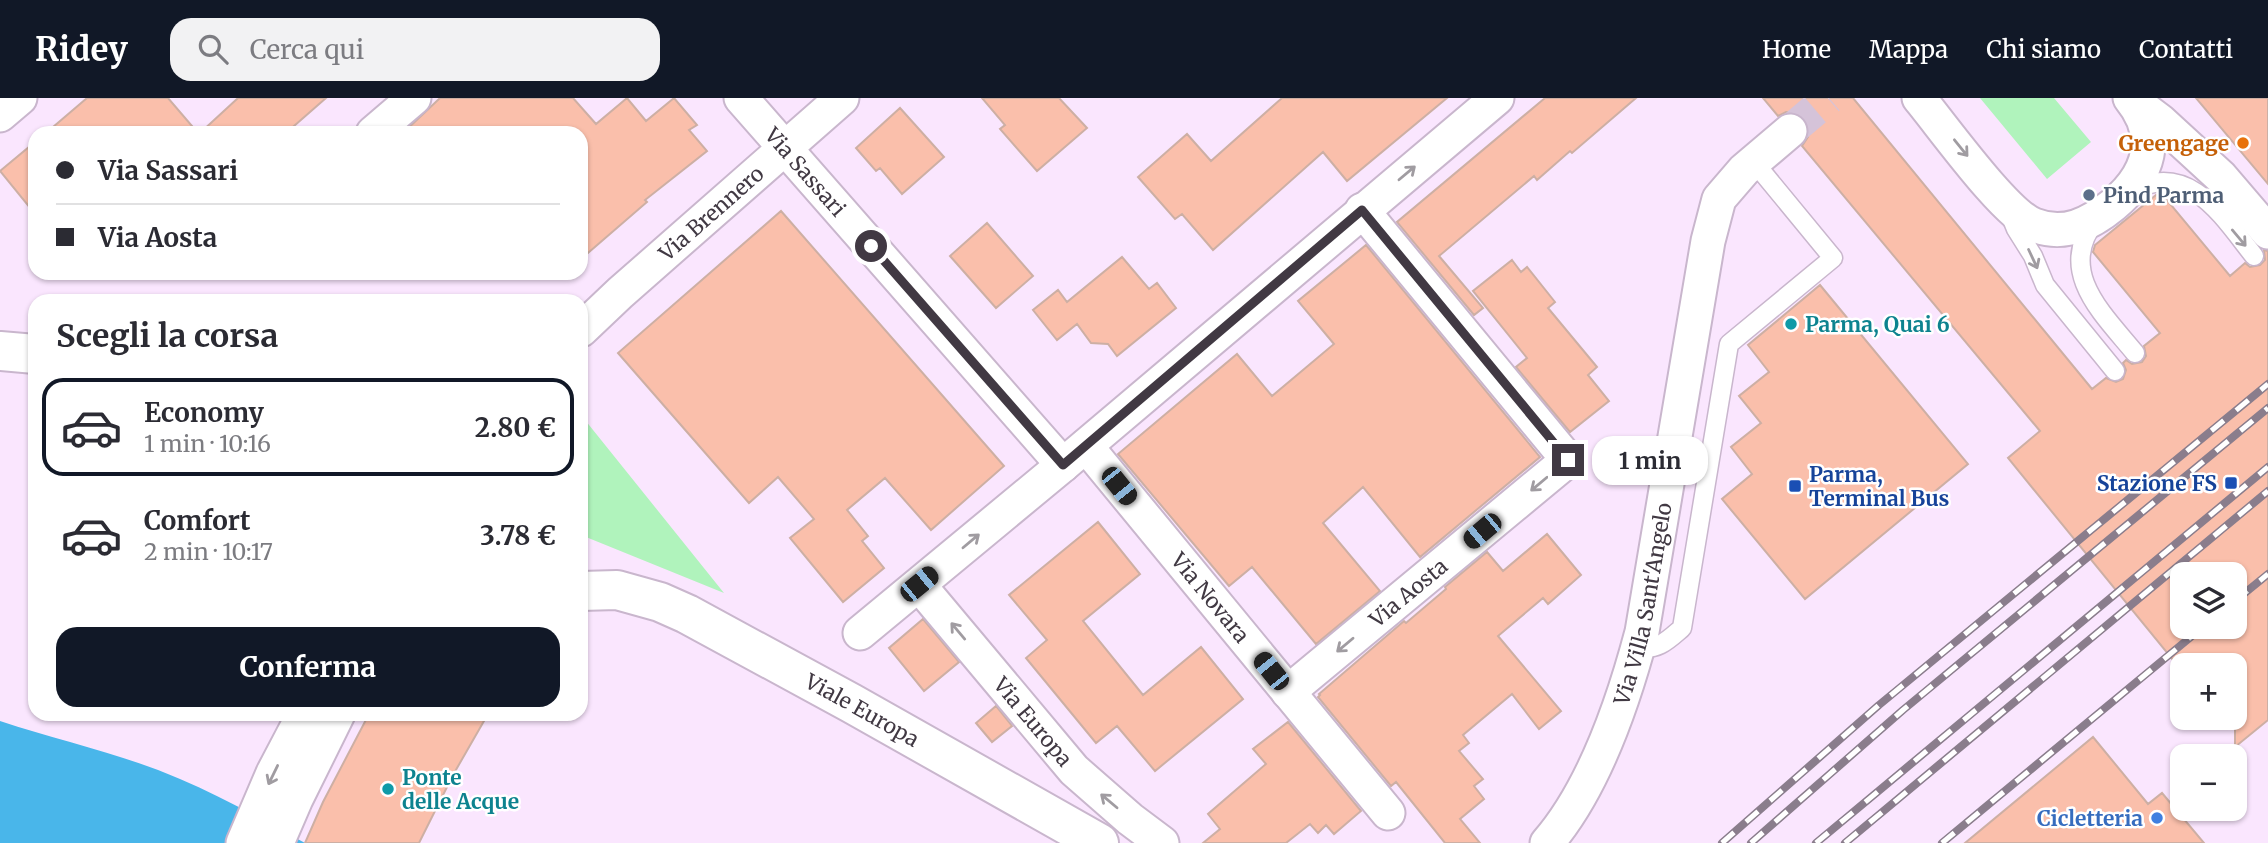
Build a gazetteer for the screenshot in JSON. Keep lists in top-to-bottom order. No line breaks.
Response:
{"streets":{"main road":["Viale Europa"],"street":["Via Sassari","Via Brennero","Via Aosta","Via Novara","Via Villa Sant'Angelo","Via Europa"]},"crossings":[["Via Sassari","Via Brennero"],["Via Sassari","Via Novara"],["Via Aosta","Via Novara"]],"one_way":["Via Europa"],"places":{"other":["Greengage","Pind Parma","Parma, Quai 6","Ponte delle Acque","Cicletteria"],"transit":["Stazione FS","Parma, Terminal Bus"]},"page":{"header":"Ridey","search":"Cerca qui","nav":["Home","Mappa","Chi siamo","Contatti"],"banner":["Via Sassari","Via Aosta"],"heading":"Scegli la corsa","list":[{"name":"Economy","note":"1 min · 10:16","value":"2.80 €"},{"name":"Comfort","note":"2 min · 10:17","value":"3.78 €"}],"bubble":"1 min","map_buttons":["+","−"],"buttons":"Conferma"}}
